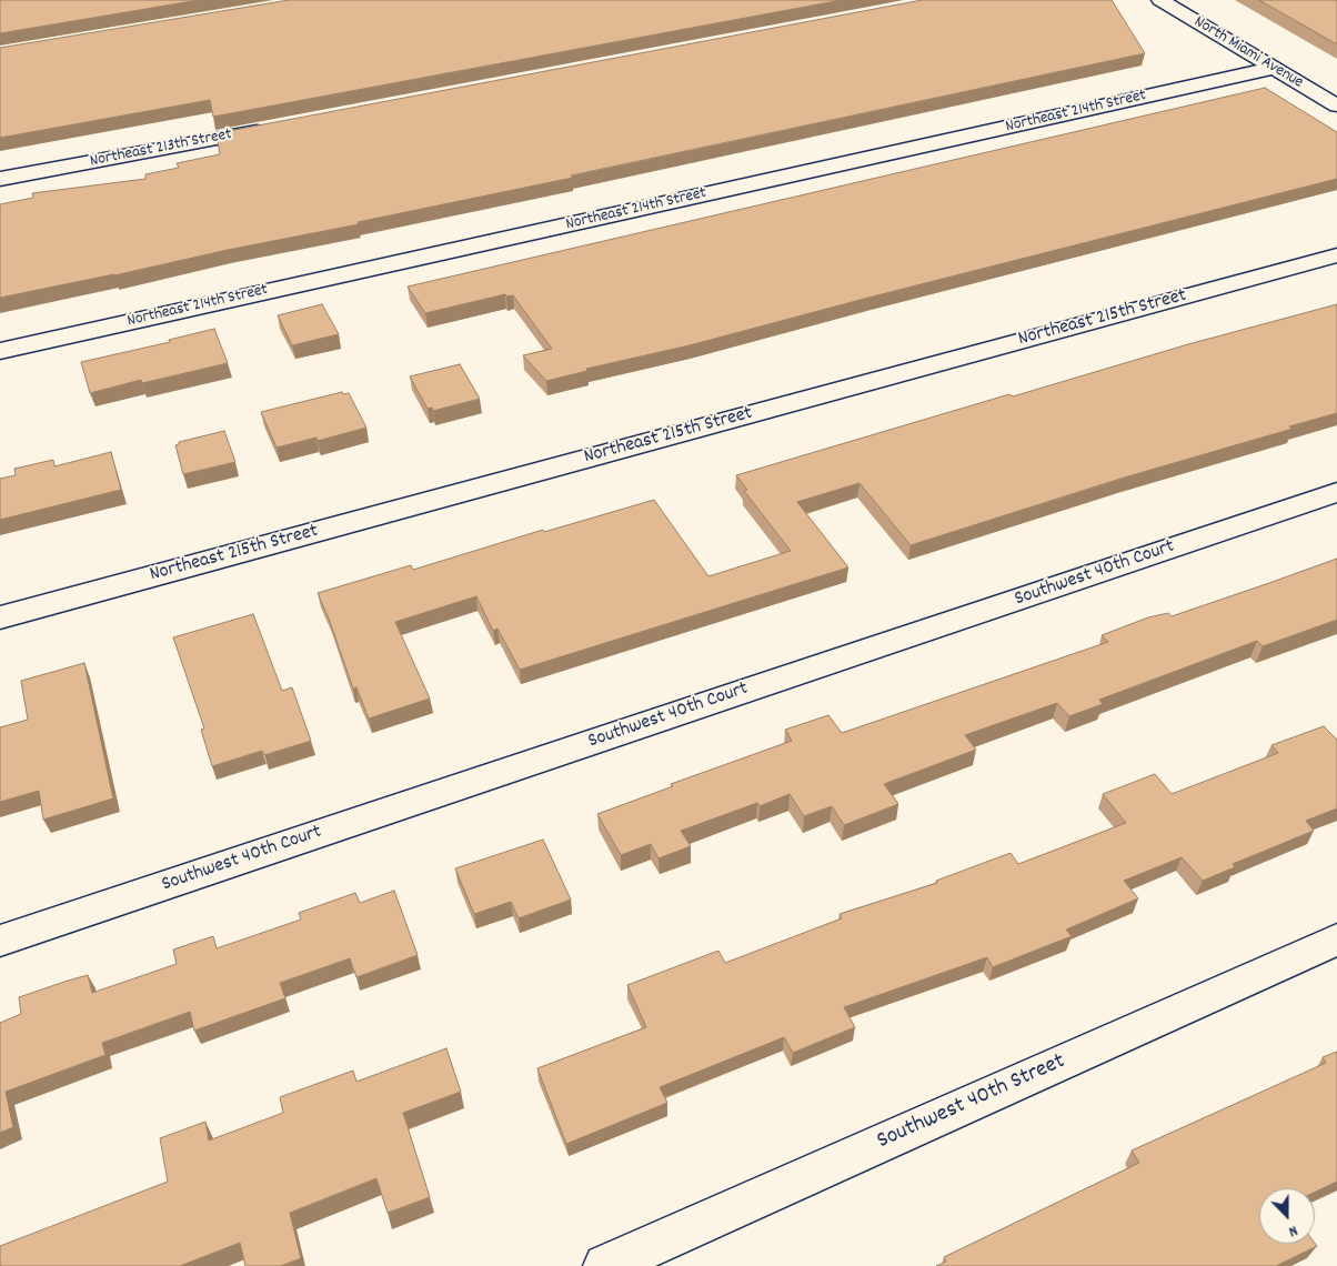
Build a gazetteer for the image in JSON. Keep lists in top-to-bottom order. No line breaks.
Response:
{"streets":{"street":["North Miami Avenue","Northeast 214th Street","Northeast 213th Street","Northeast 215th Street","Southwest 40th Court","Southwest 40th Street"]},"crossings":[["North Miami Avenue","Northeast 214th Street"]],"north":"bottom"}
